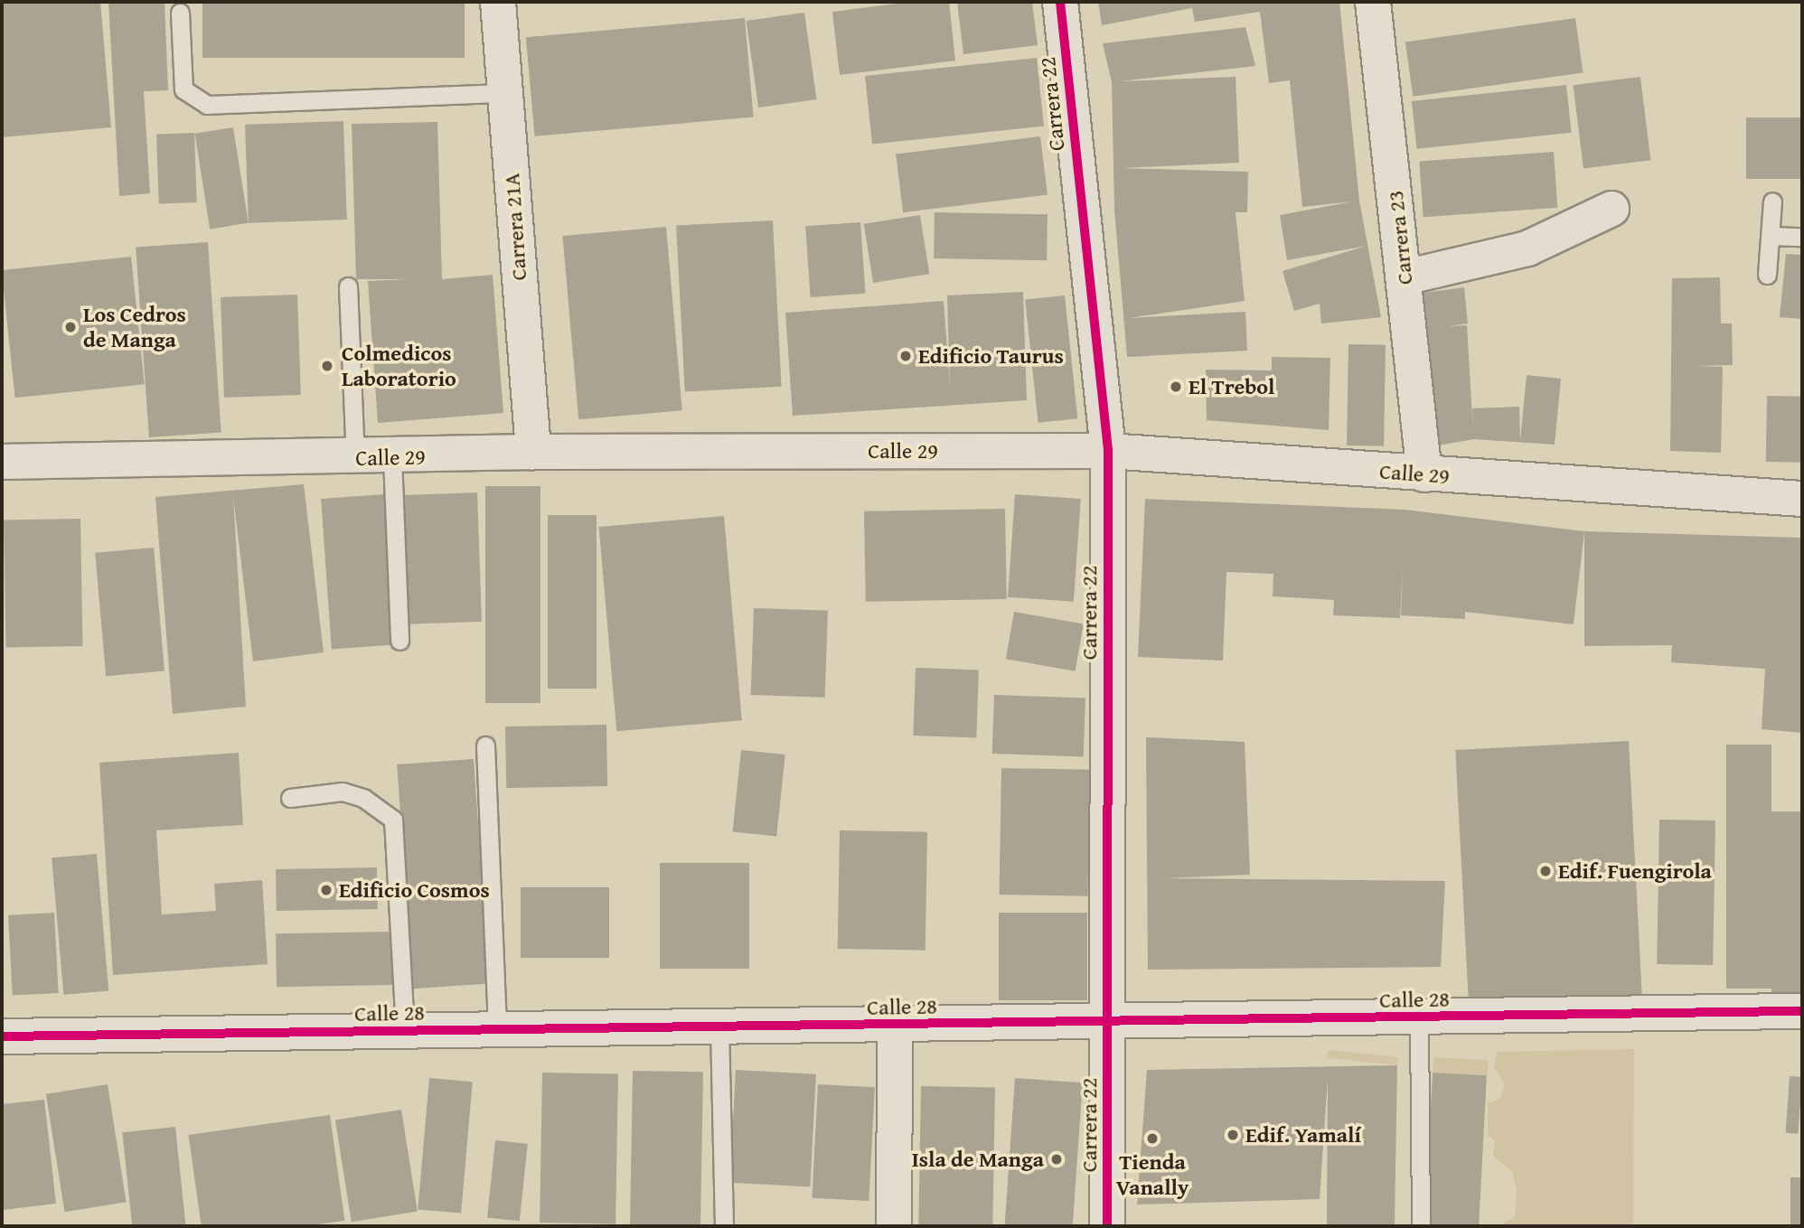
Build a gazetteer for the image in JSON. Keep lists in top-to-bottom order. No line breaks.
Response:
{"streets":{"street":["Carrera 22","Carrera 21A","Carrera 23","Calle 29","Calle 28"]},"crossings":[["Carrera 22","Calle 29"],["Carrera 22","Calle 28"],["Carrera 21A","Calle 29"],["Carrera 23","Calle 29"]],"places":["Los Cedros de Manga","Edificio Taurus","Colmedicos Laboratorio","El Trebol","Edif. Fuengirola","Edificio Cosmos","Edif. Yamalí","Tienda Vanally","Isla de Manga"]}
